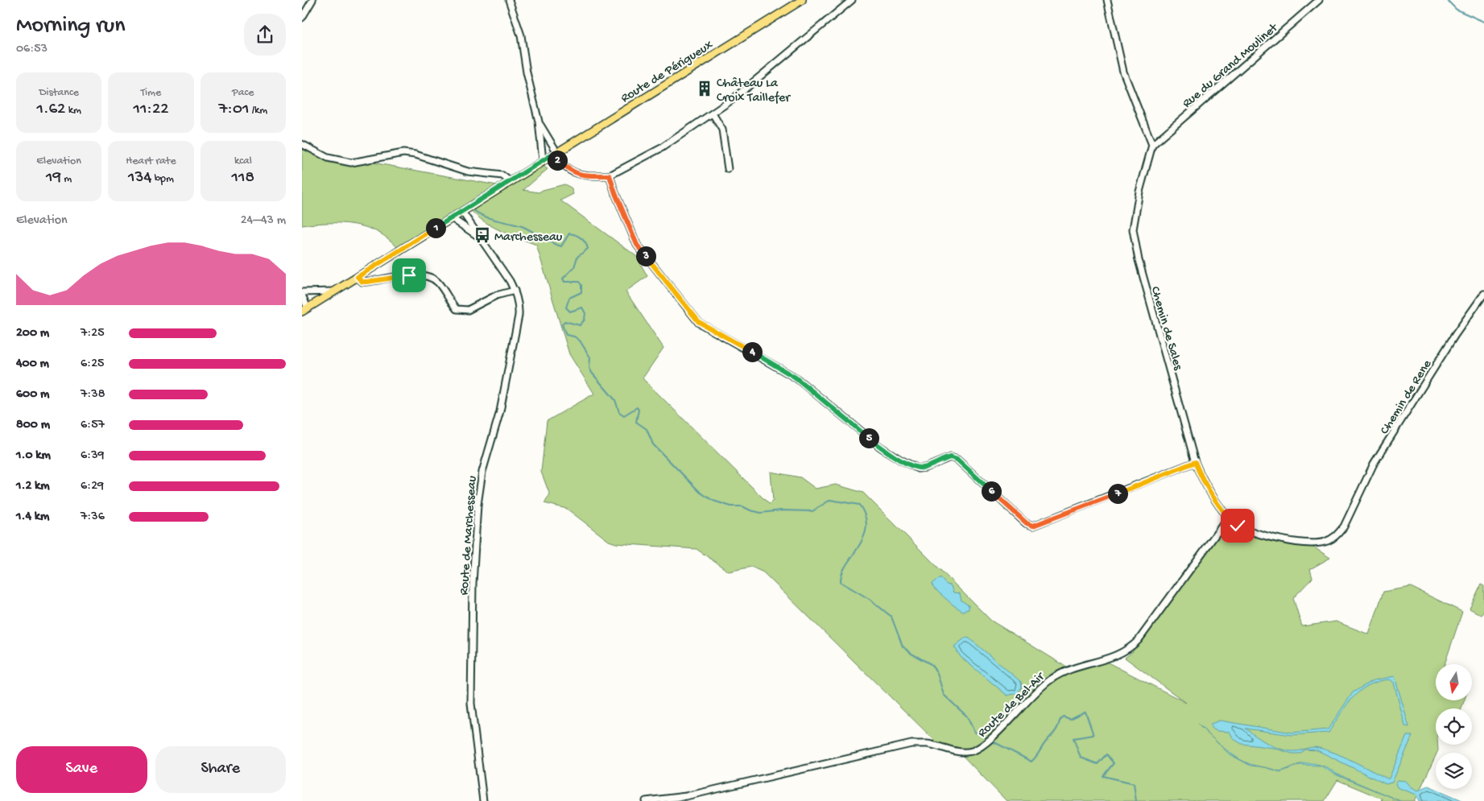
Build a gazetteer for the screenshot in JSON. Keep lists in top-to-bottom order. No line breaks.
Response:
{"streets":{"main road":["Route de Périgueux"],"street":["Rue du Grand Moulinet","Chemin de Sales","Chemin de Rene","Route de Marchesseau","Route de Bel-Air"]},"crossings":[["Rue du Grand Moulinet","Chemin de Sales"],["Route de Périgueux","Route de Marchesseau"],["Chemin de Sales","Chemin de Rene"],["Chemin de Sales","Route de Bel-Air"]],"places":{"building":["Château La Croix Taillefer"],"bus stop":["Marchesseau"]},"north":"bottom","page":{"heading":["Morning run","06:53"],"stats":[["Distance","1.62 km"],["Time","11:22"],["Pace","7:01 /km"],["Elevation","19 m"],["Heart rate","134 bpm"],["kcal","118"]],"pins":["2","1","3","4","5","6","7"],"chart":["Elevation","24–43 m"],"list":[{"name":"200 m","note":"7:25"},{"name":"400 m","note":"6:25"},{"name":"600 m","note":"7:38"},{"name":"800 m","note":"6:57"},{"name":"1.0 km","note":"6:39"},{"name":"1.2 km","note":"6:29"},{"name":"1.4 km","note":"7:36"}],"buttons":["Save","Share"]}}
